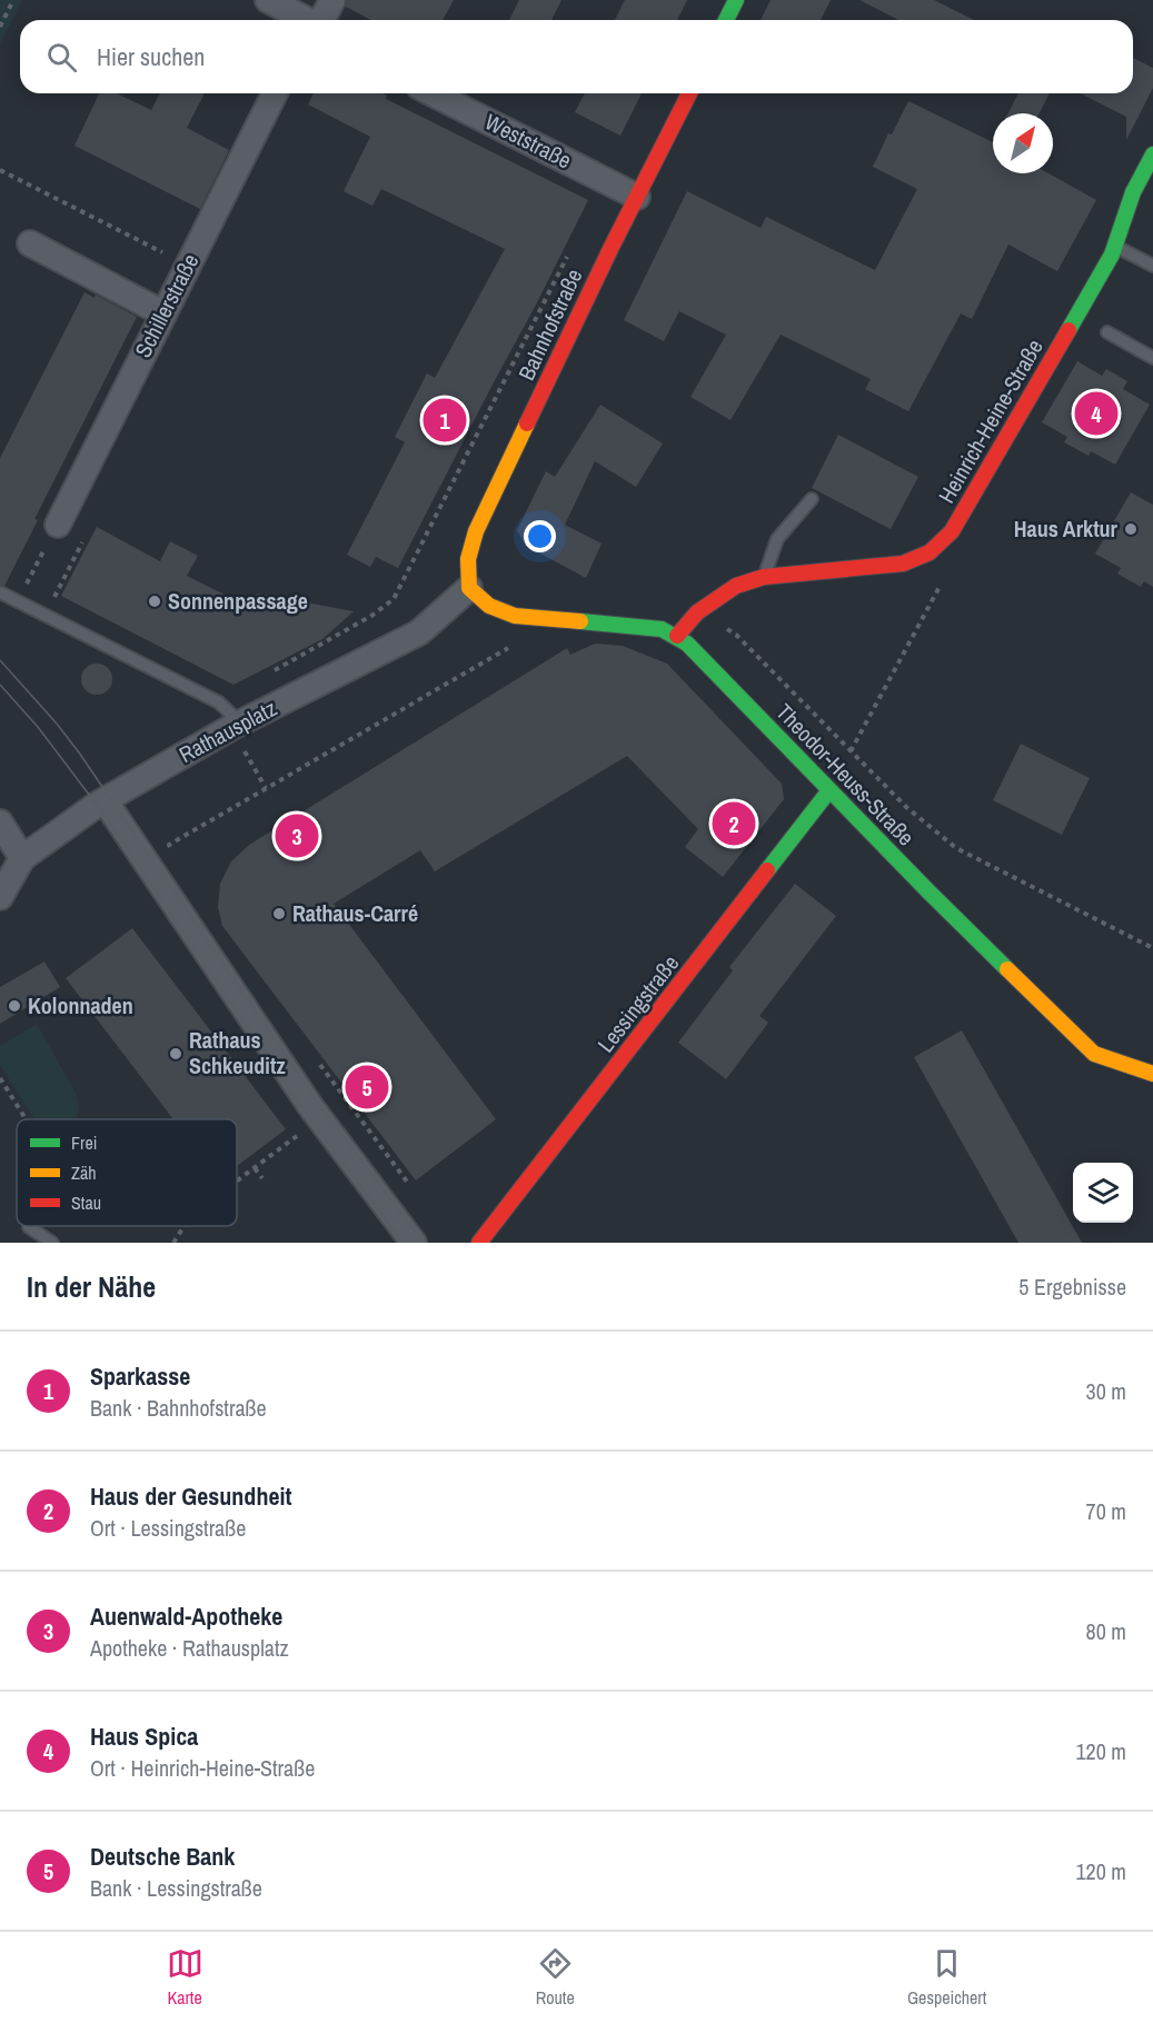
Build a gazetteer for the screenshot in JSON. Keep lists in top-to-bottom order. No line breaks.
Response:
{"streets":{"street":["Weststraße","Schillerstraße","Bahnhofstraße","Heinrich-Heine-Straße","Rathausplatz","Theodor-Heuss-Straße","Lessingstraße"]},"crossings":[["Weststraße","Bahnhofstraße"],["Bahnhofstraße","Rathausplatz"],["Bahnhofstraße","Theodor-Heuss-Straße"],["Heinrich-Heine-Straße","Theodor-Heuss-Straße"],["Rathausplatz","Theodor-Heuss-Straße"],["Theodor-Heuss-Straße","Lessingstraße"]],"places":["Haus Arktur","Sonnenpassage","Rathaus-Carré","Kolonnaden","Rathaus Schkeuditz"],"legend":["Frei","Zäh","Stau"],"north":"top right","page":{"search":"Hier suchen","pins":["4","1","2","3","5"],"heading":["In der Nähe","5 Ergebnisse"],"list":[{"mark":"1","name":"Sparkasse","note":"Bank · Bahnhofstraße","value":"30 m"},{"mark":"2","name":"Haus der Gesundheit","note":"Ort · Lessingstraße","value":"70 m"},{"mark":"3","name":"Auenwald-Apotheke","note":"Apotheke · Rathausplatz","value":"80 m"},{"mark":"4","name":"Haus Spica","note":"Ort · Heinrich-Heine-Straße","value":"120 m"},{"mark":"5","name":"Deutsche Bank","note":"Bank · Lessingstraße","value":"120 m"}],"nav":["Karte","Route","Gespeichert"]}}
